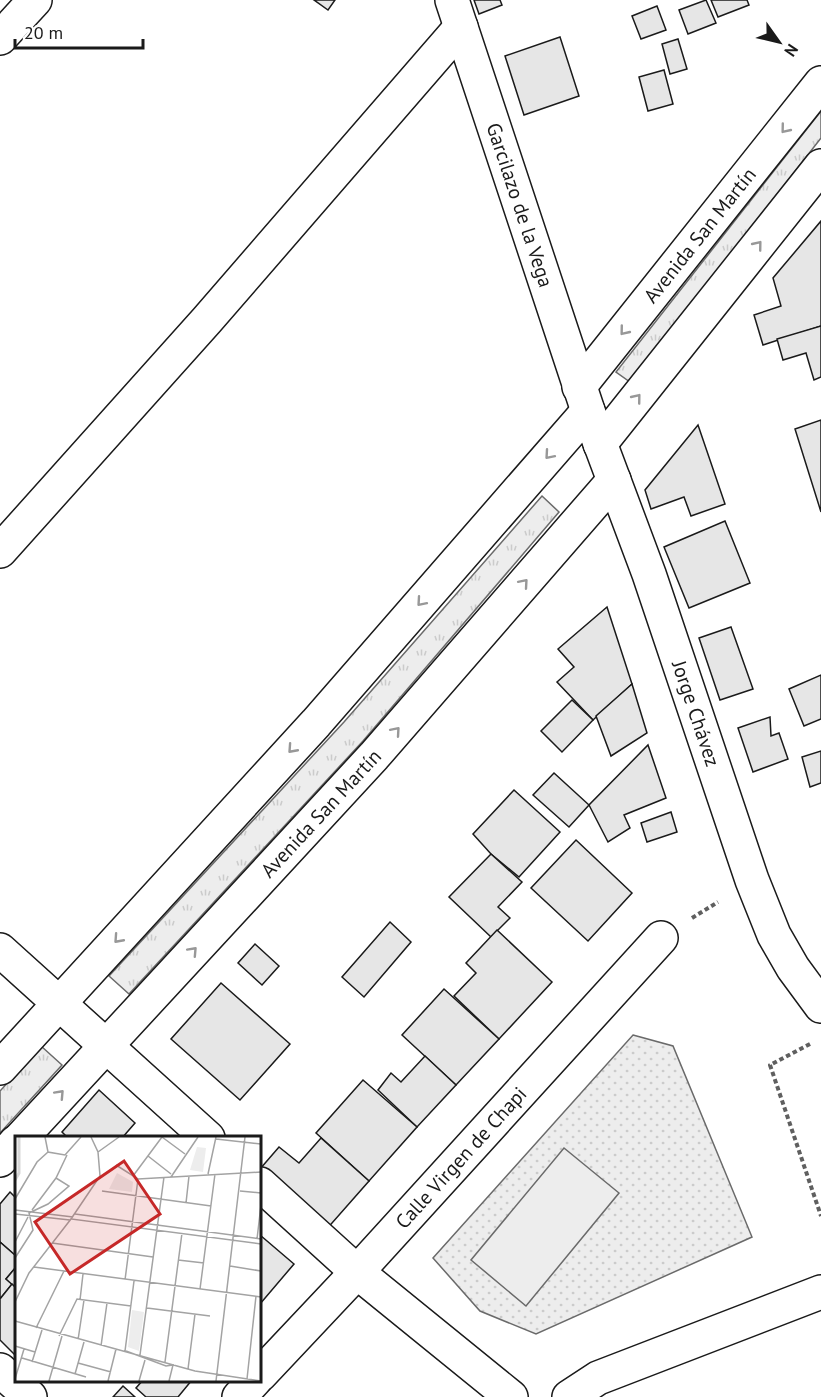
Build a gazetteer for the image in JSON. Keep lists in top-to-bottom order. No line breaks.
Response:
{"streets":{"street":["Garcilazo de la Vega","Avenida San Martín","Jorge Chávez","Calle Virgen de Chapi"]},"crossings":[["Garcilazo de la Vega","Avenida San Martín"],["Garcilazo de la Vega","Jorge Chávez"],["Avenida San Martín","Jorge Chávez"]],"scale_bar":"20 m","north":"bottom right"}
